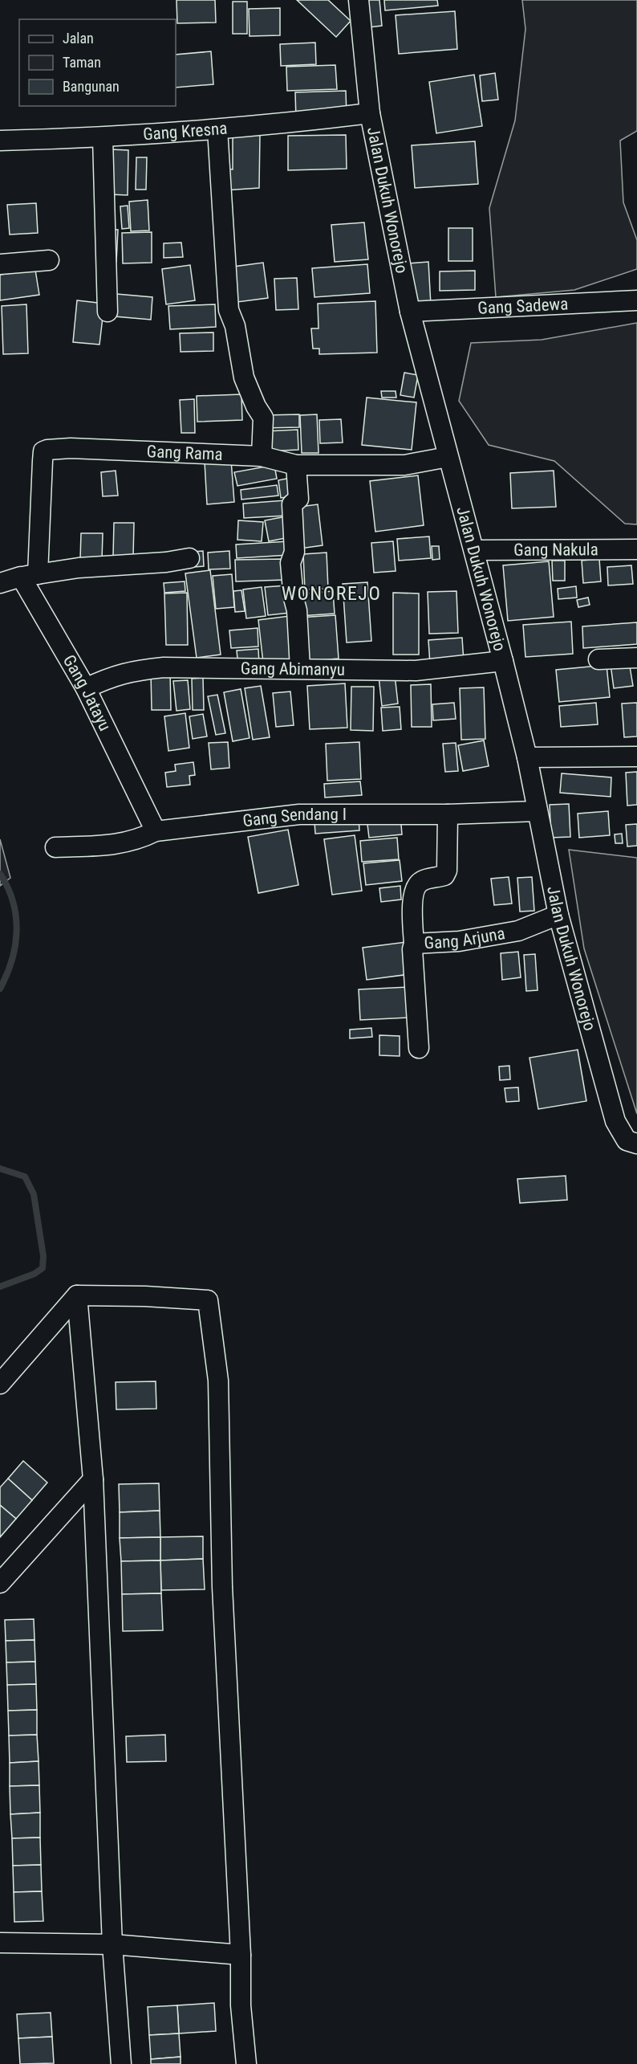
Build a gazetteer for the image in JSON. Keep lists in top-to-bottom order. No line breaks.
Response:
{"streets":{"street":["Gang Kresna","Jalan Dukuh Wonorejo","Gang Sadewa","Gang Rama","Gang Nakula","Gang Abimanyu","Gang Jatayu","Gang Sendang I","Gang Arjuna"]},"crossings":[["Gang Kresna","Jalan Dukuh Wonorejo"],["Jalan Dukuh Wonorejo","Gang Sadewa"],["Jalan Dukuh Wonorejo","Gang Rama"],["Jalan Dukuh Wonorejo","Gang Nakula"],["Jalan Dukuh Wonorejo","Gang Abimanyu"],["Jalan Dukuh Wonorejo","Gang Sendang I"],["Jalan Dukuh Wonorejo","Gang Arjuna"],["Gang Rama","Gang Jatayu"],["Gang Abimanyu","Gang Jatayu"],["Gang Jatayu","Gang Sendang I"]],"districts":["WONOREJO"],"legend":["Jalan","Taman","Bangunan"]}
